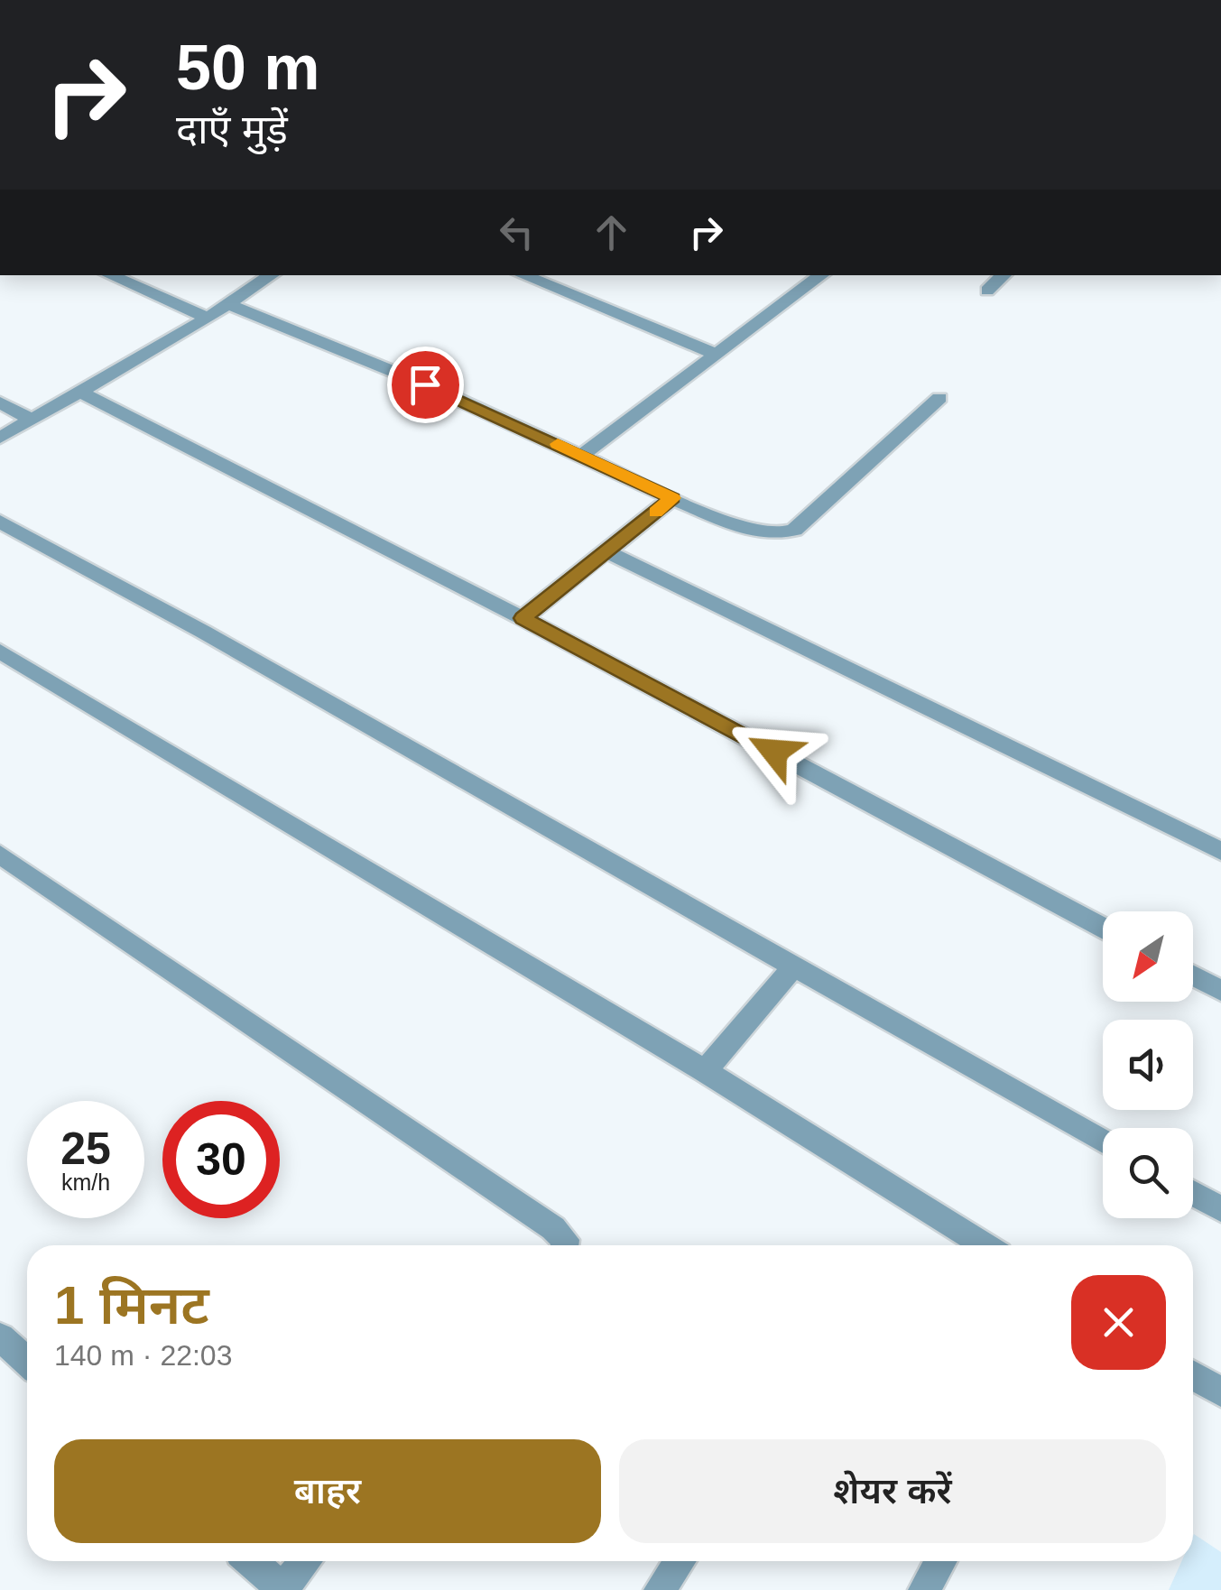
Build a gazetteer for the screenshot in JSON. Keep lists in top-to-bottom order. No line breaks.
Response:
{"north":"bottom left","page":{"turn":["50 m","दाएँ मुड़ें"],"speed":"25 km/h","limit":"30","heading":["1 मिनट","140 m · 22:03"],"buttons":["बाहर","शेयर करें"]}}
